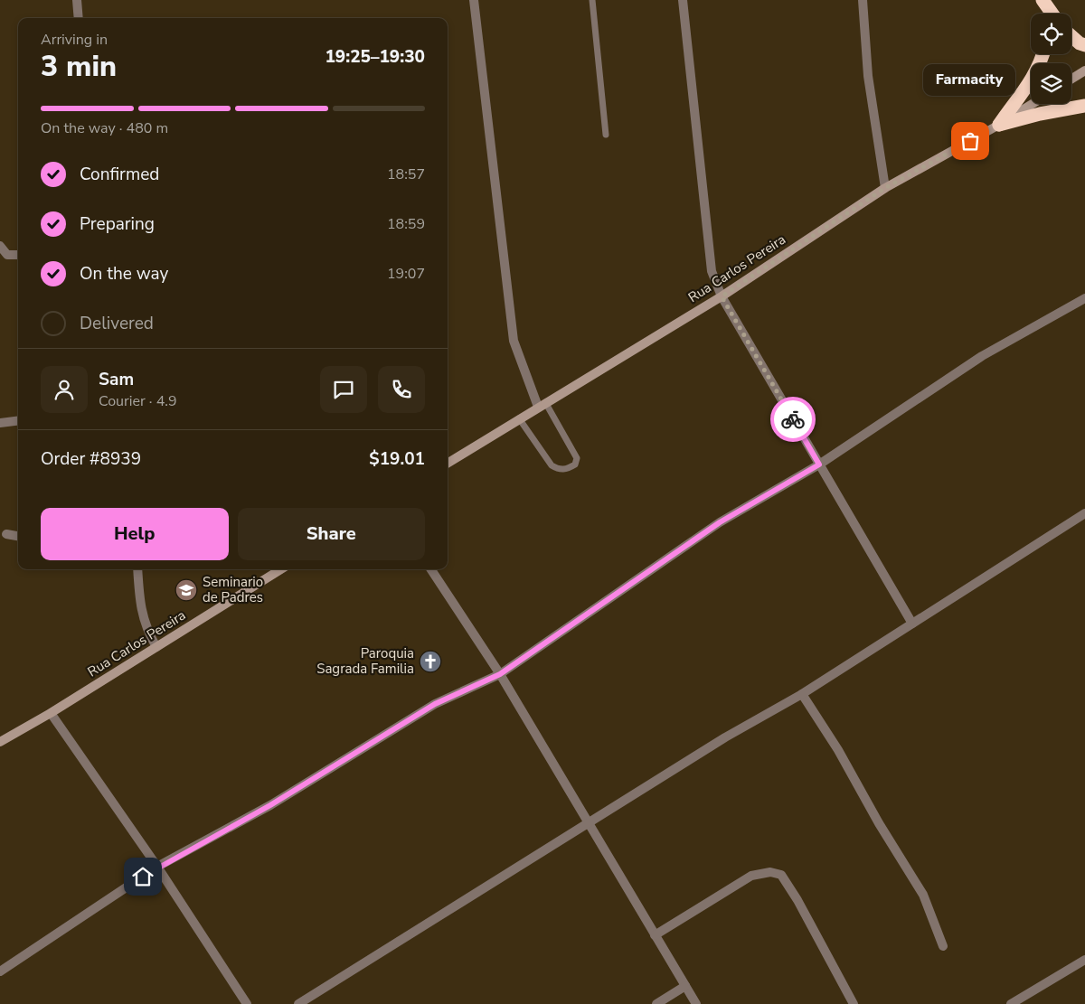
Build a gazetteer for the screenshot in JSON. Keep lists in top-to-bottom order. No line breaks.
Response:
{"streets":{"main road":["Rua Carlos Pereira"]},"places":{"other":["Farmacity"],"school or university":["Seminario de Padres"],"church":["Paroquia Sagrada Familia"]},"page":{"heading":["3 min","Arriving in","19:25–19:30"],"panel":["Sam","Courier · 4.9","Order #8939","$19.01"],"bubble":"Farmacity","bar":"On the way · 480 m","list":[["Confirmed","18:57"],["Preparing","18:59"],["On the way","19:07"],"Delivered"],"buttons":["Help","Share"]}}
